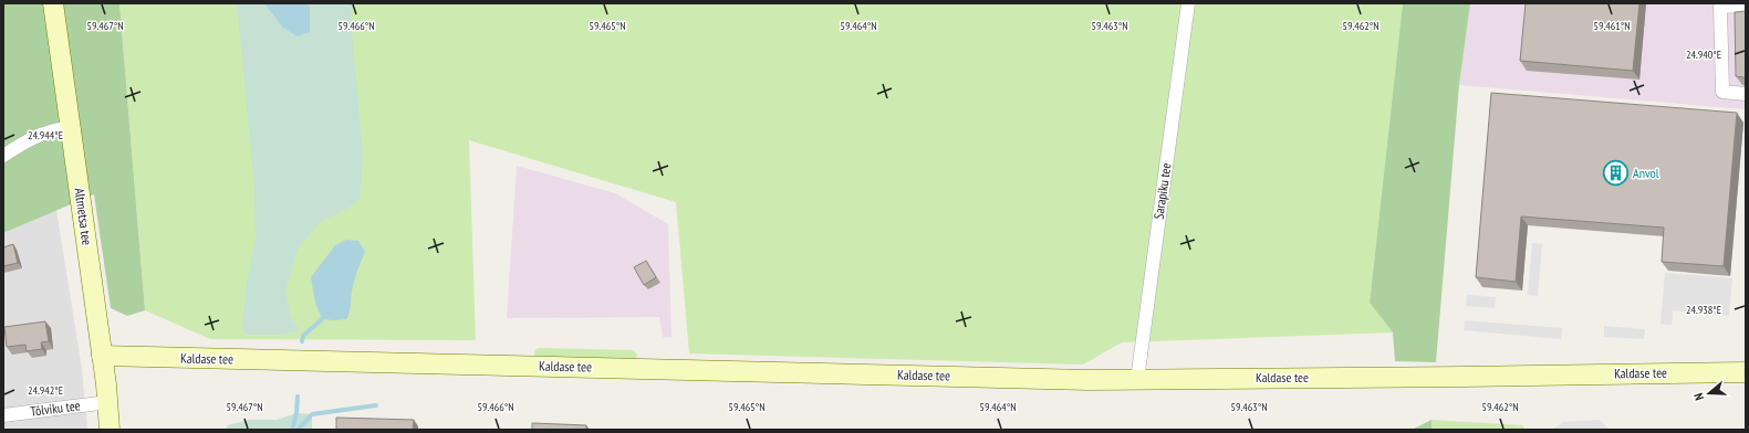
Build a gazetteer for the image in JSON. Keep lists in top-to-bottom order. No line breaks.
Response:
{"streets":{"street":["Sarapiku tee","Altmetsa tee","Kaldase tee","Tõlviku tee"]},"crossings":[["Sarapiku tee","Kaldase tee"],["Altmetsa tee","Kaldase tee"],["Altmetsa tee","Tõlviku tee"]],"places":{"building":["Anvol"]},"north":"left","coordinates":["59.467°N","59.466°N","59.465°N","59.464°N","59.463°N","59.462°N","59.461°N","24.940°E","24.944°E","24.938°E","24.942°E"]}
